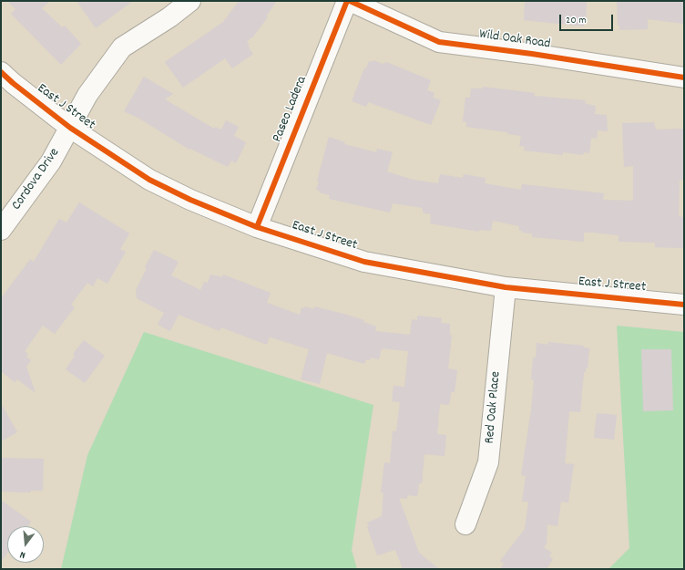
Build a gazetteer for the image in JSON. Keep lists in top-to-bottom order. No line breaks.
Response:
{"streets":{"street":["Wild Oak Road","East J Street","Paseo Ladera","Cordova Drive","Red Oak Place"]},"crossings":[["East J Street","Paseo Ladera"],["East J Street","Cordova Drive"],["East J Street","Red Oak Place"]],"scale_bar":"20 m","north":"bottom"}
